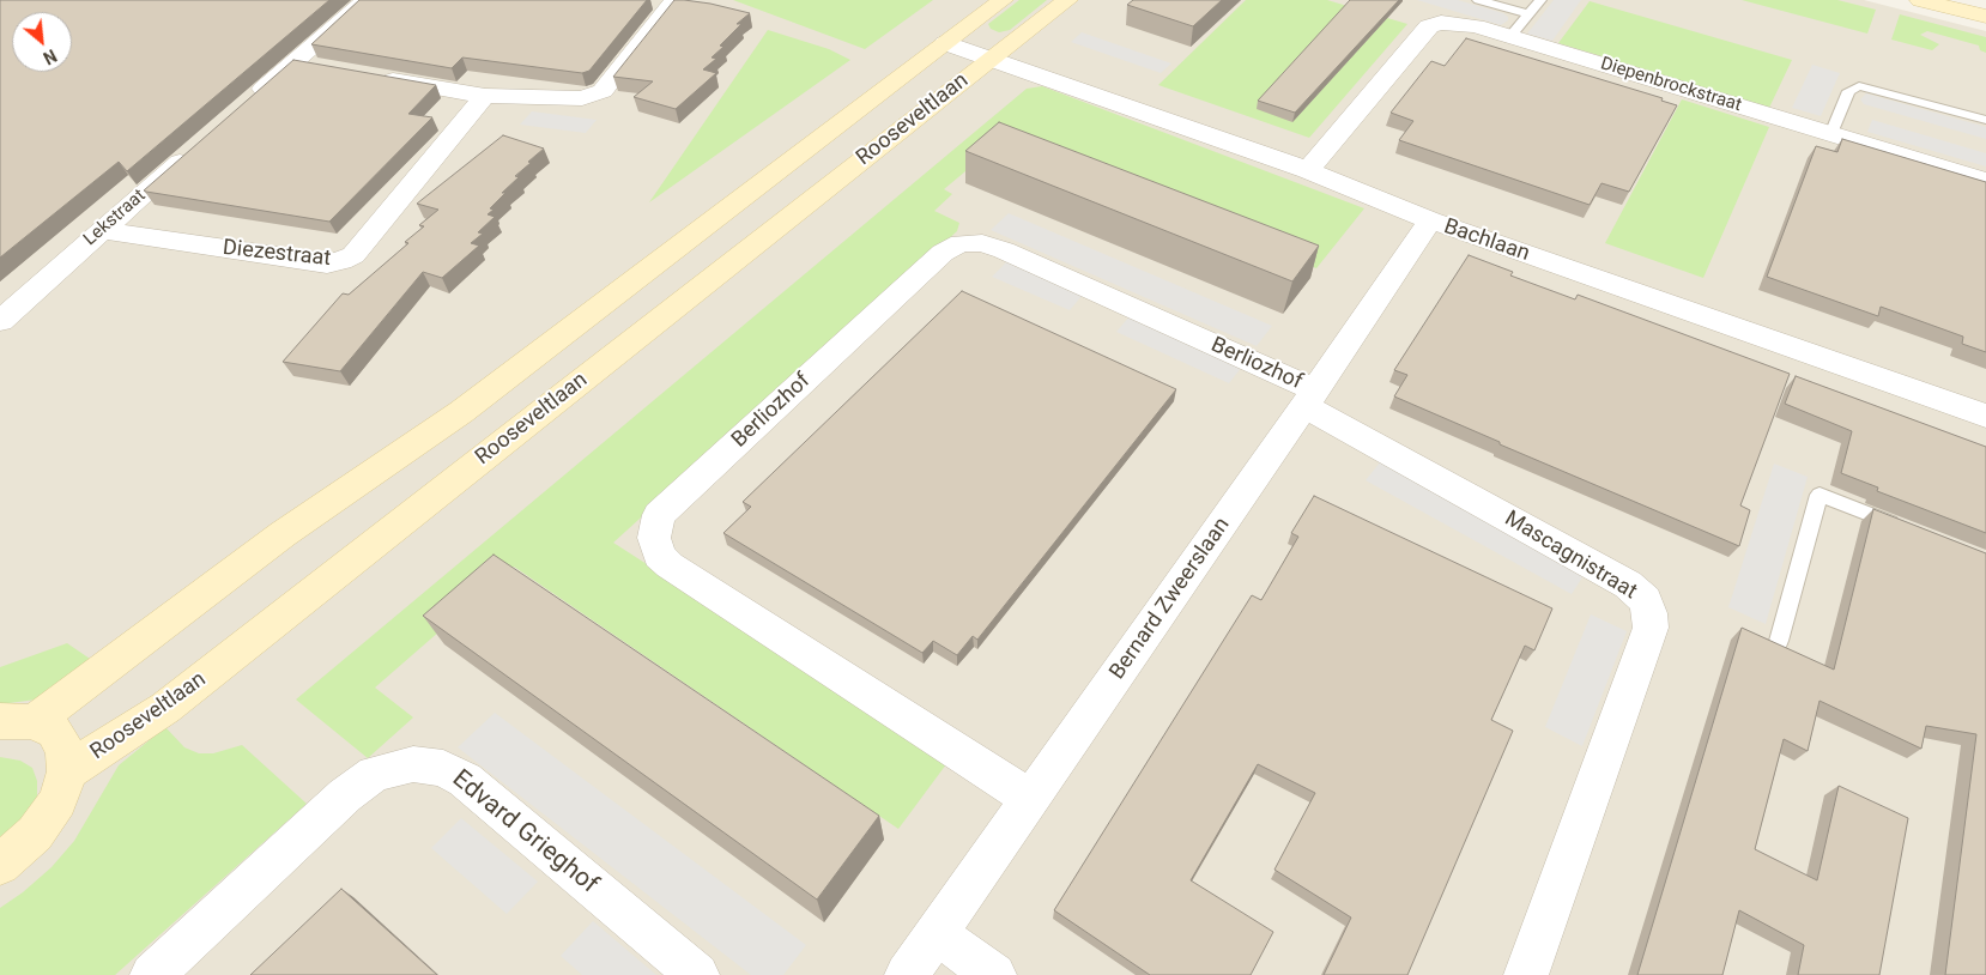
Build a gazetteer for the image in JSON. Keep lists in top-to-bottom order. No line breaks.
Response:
{"streets":{"main road":["Rooseveltlaan"],"street":["Diepenbrockstraat","Lekstraat","Bachlaan","Diezestraat","Berliozhof","Mascagnistraat","Bernard Zweerslaan","Edvard Grieghof"]},"crossings":[["Diepenbrockstraat","Bachlaan"],["Rooseveltlaan","Bachlaan"],["Lekstraat","Diezestraat"],["Bachlaan","Bernard Zweerslaan"],["Berliozhof","Mascagnistraat"],["Berliozhof","Bernard Zweerslaan"],["Mascagnistraat","Bernard Zweerslaan"]],"north":"bottom right"}
